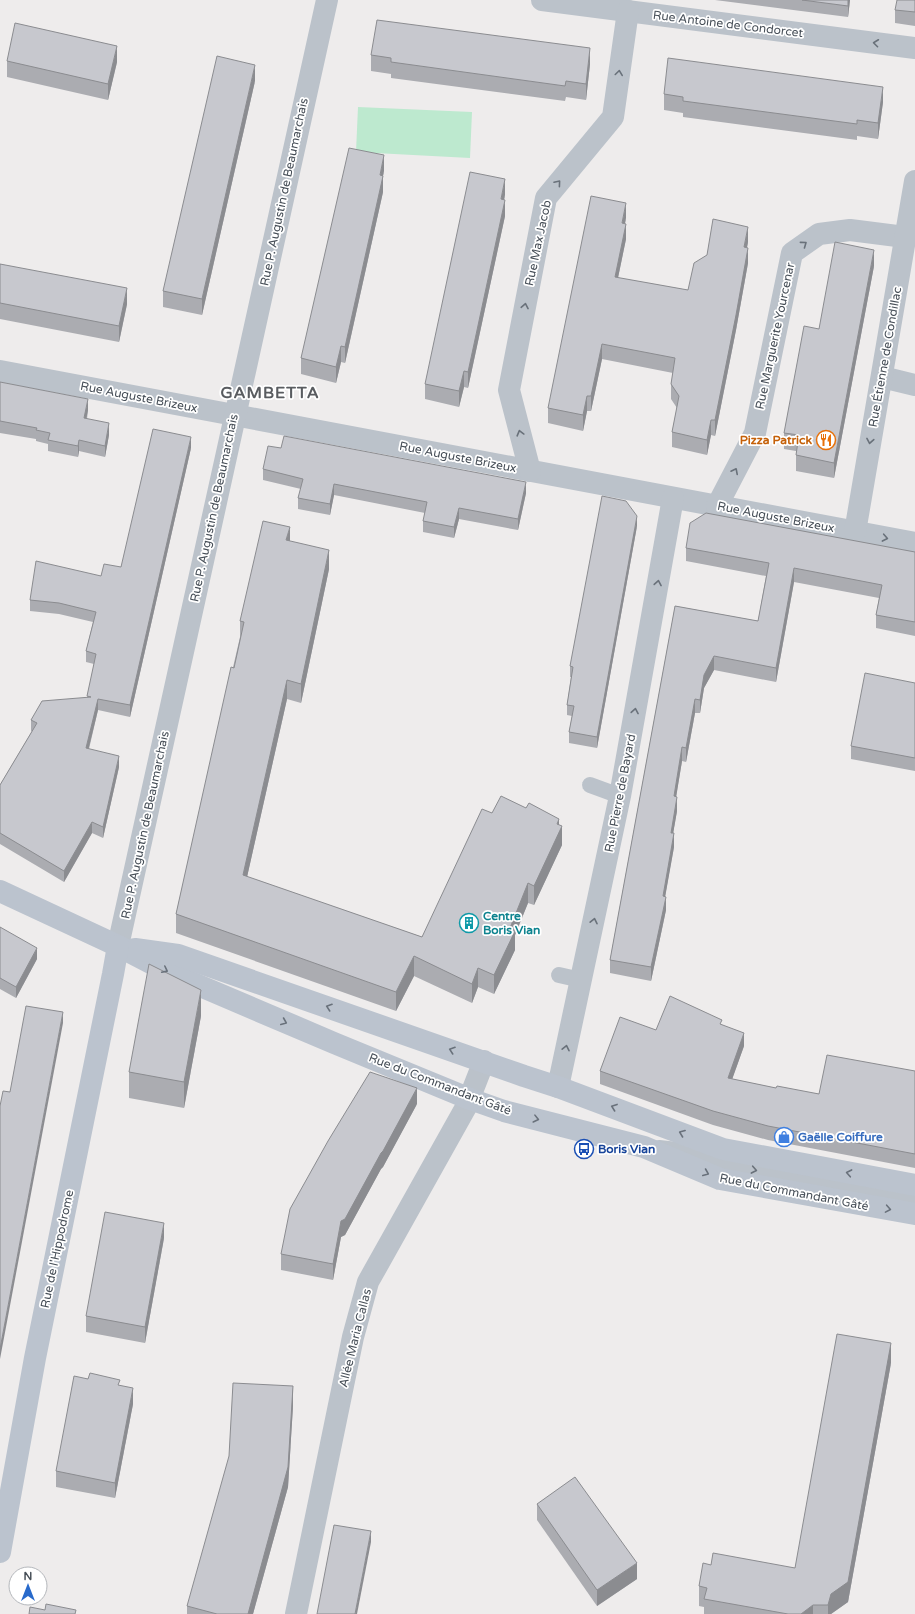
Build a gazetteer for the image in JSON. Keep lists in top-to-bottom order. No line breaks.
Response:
{"streets":{"street":["Rue Antoine de Condorcet","Rue P. Augustin de Beaumarchais","Rue Max Jacob","Rue Marguerite Yourcenar","Rue Étienne de Condillac","Rue Auguste Brizeux","Rue Pierre de Bayard","Rue du Commandant Gâté","Rue de l'Hippodrome","Allée Maria Callas"]},"crossings":[["Rue Antoine de Condorcet","Rue Max Jacob"],["Rue P. Augustin de Beaumarchais","Rue Auguste Brizeux"],["Rue P. Augustin de Beaumarchais","Rue du Commandant Gâté"],["Rue P. Augustin de Beaumarchais","Rue de l'Hippodrome"],["Rue Max Jacob","Rue Auguste Brizeux"],["Rue Marguerite Yourcenar","Rue Étienne de Condillac"],["Rue Marguerite Yourcenar","Rue Auguste Brizeux"],["Rue Étienne de Condillac","Rue Auguste Brizeux"],["Rue Auguste Brizeux","Rue Pierre de Bayard"],["Rue Pierre de Bayard","Rue du Commandant Gâté"],["Rue du Commandant Gâté","Rue de l'Hippodrome"],["Rue du Commandant Gâté","Allée Maria Callas"]],"one_way":["Rue Antoine de Condorcet","Rue Max Jacob","Rue Marguerite Yourcenar","Rue Étienne de Condillac","Rue Pierre de Bayard"],"districts":["GAMBETTA"],"places":{"restaurant":["Pizza Patrick"],"building":["Centre Boris Vian"],"shop":["Gaëlle Coiffure"],"bus stop":["Boris Vian"]},"north":"top"}
